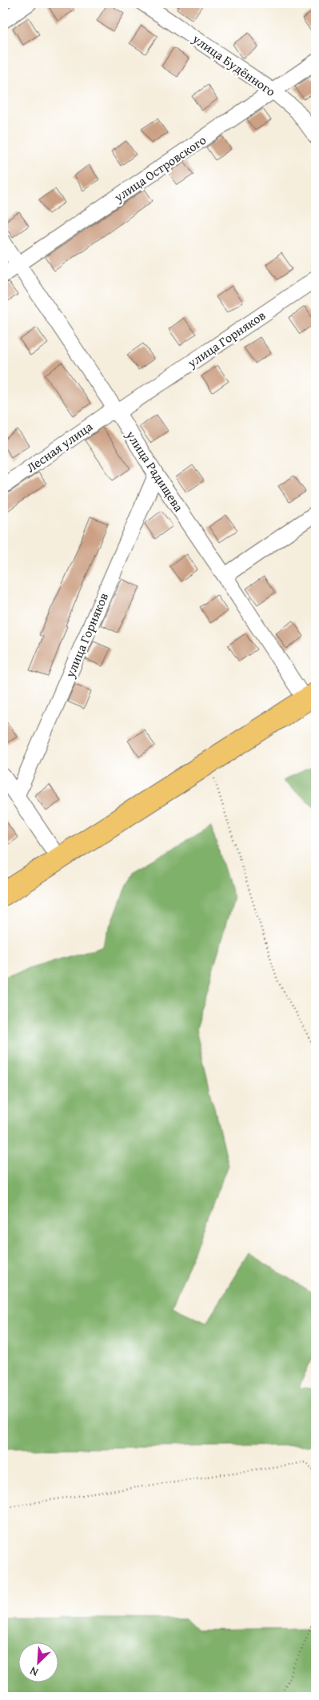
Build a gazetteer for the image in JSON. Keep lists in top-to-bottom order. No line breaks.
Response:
{"streets":{"street":["улица Будённого","улица Островского","улица Горняков","Лесная улица","улица Радищева"]},"crossings":[["улица Будённого","улица Островского"],["улица Островского","улица Радищева"],["улица Горняков","Лесная улица"],["улица Горняков","улица Радищева"],["Лесная улица","улица Радищева"]],"north":"bottom left"}
